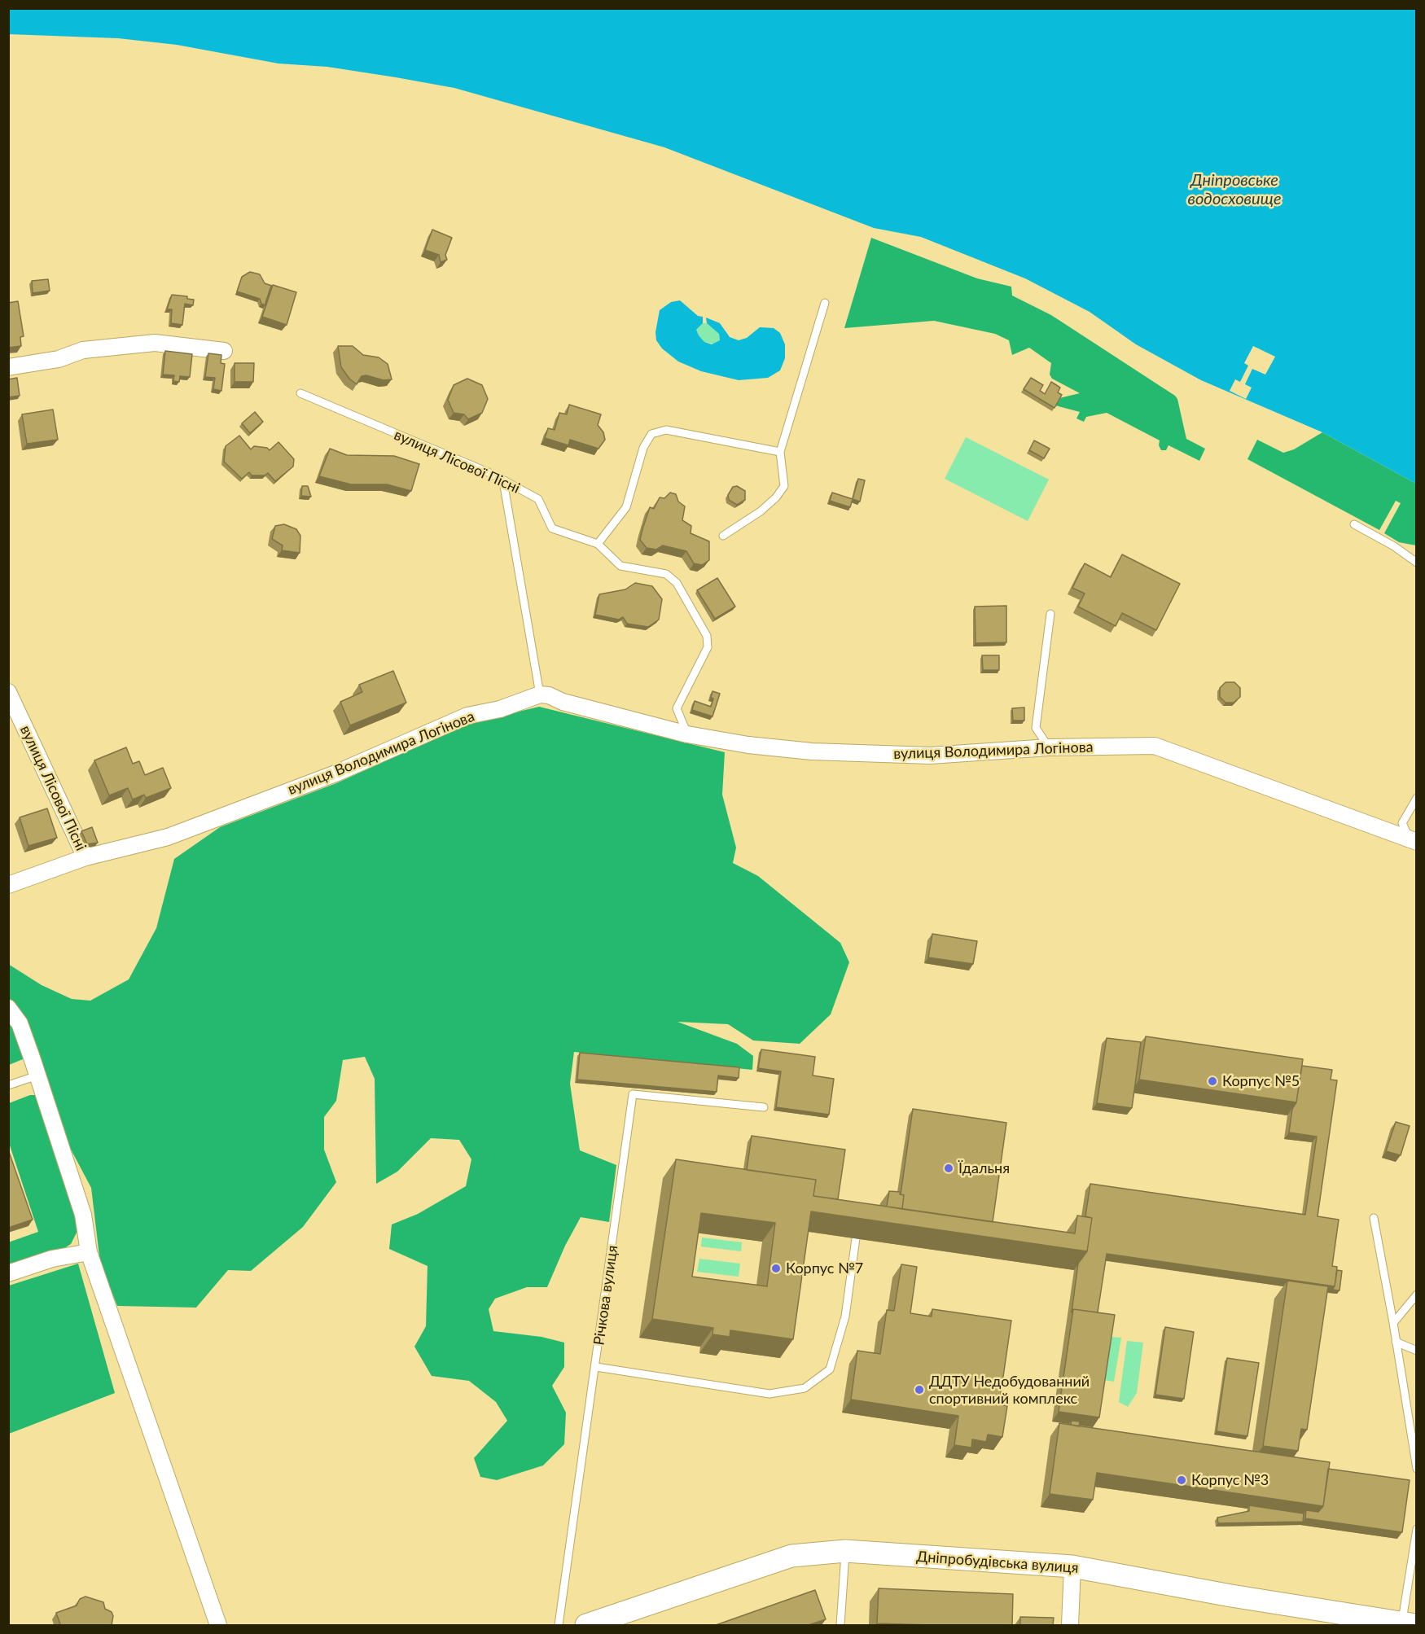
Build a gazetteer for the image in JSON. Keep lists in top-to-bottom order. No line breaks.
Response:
{"streets":{"street":["вулиця Лісової Пісні","вулиця Володимира Логінова","Дніпробудівська вулиця"],"lane":["Річкова вулиця"]},"crossings":[["вулиця Лісової Пісні","вулиця Володимира Логінова"]],"water":["Дніпровське водосховище"],"places":["Корпус №5","Їдальня","Корпус №7","ДДТУ Недобудованний спортивний комплекс","Корпус №3"]}
